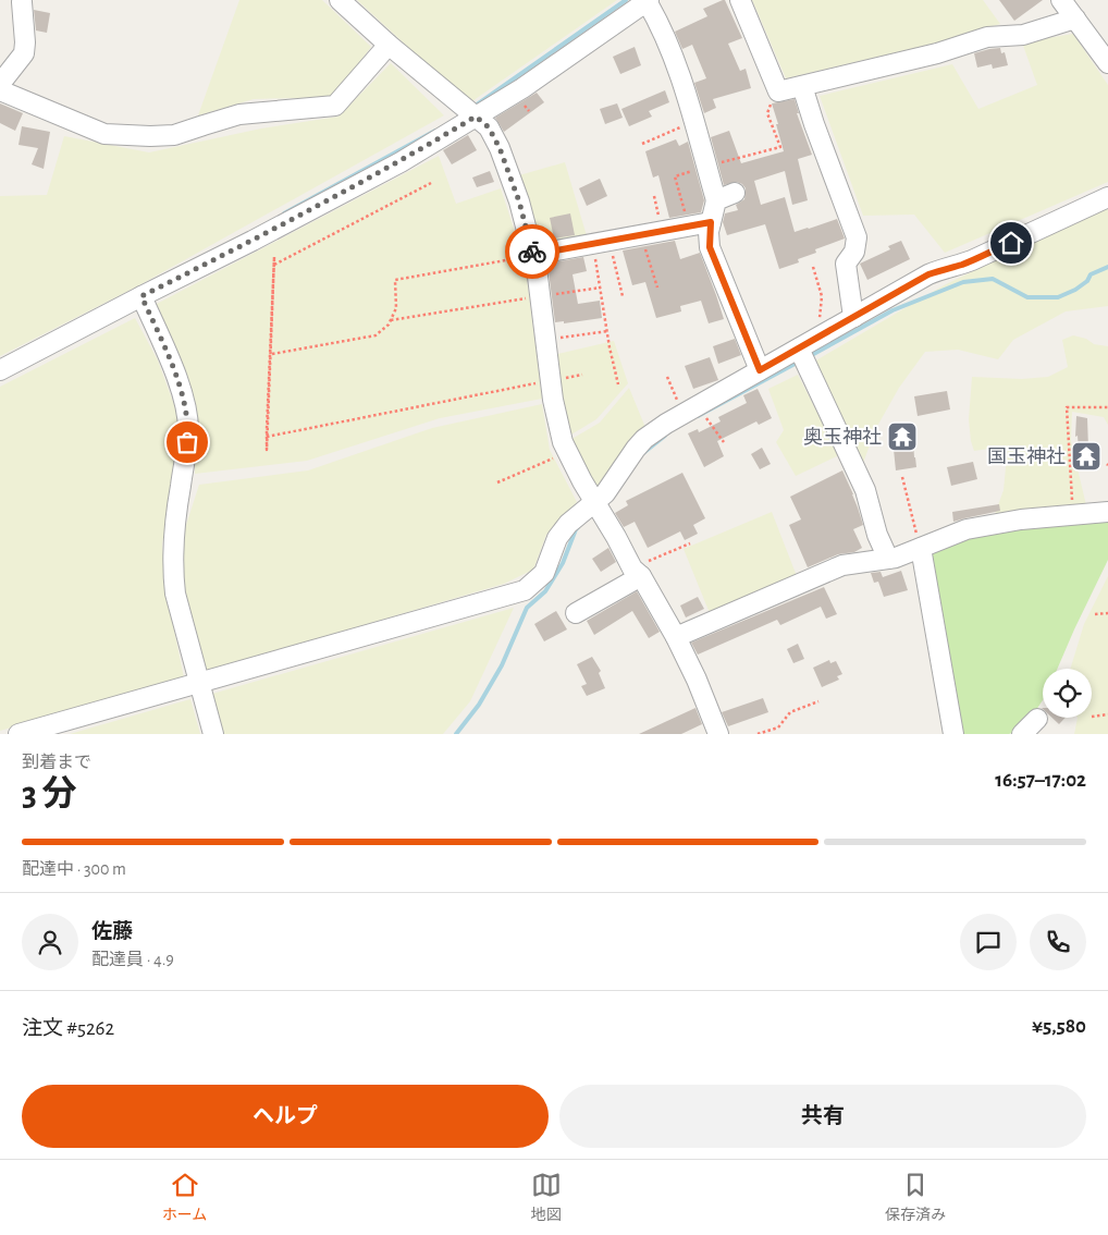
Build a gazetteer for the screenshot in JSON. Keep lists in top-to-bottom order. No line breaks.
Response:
{"places":{"temple":["奥玉神社","国玉神社"]},"page":{"heading":["3 分","到着まで","16:57–17:02"],"panel":["佐藤","配達員 · 4.9","注文 #5262","¥5,580"],"bar":"配達中 · 300 m","buttons":["ヘルプ","共有"],"tabs":["ホーム","地図","保存済み"]}}
